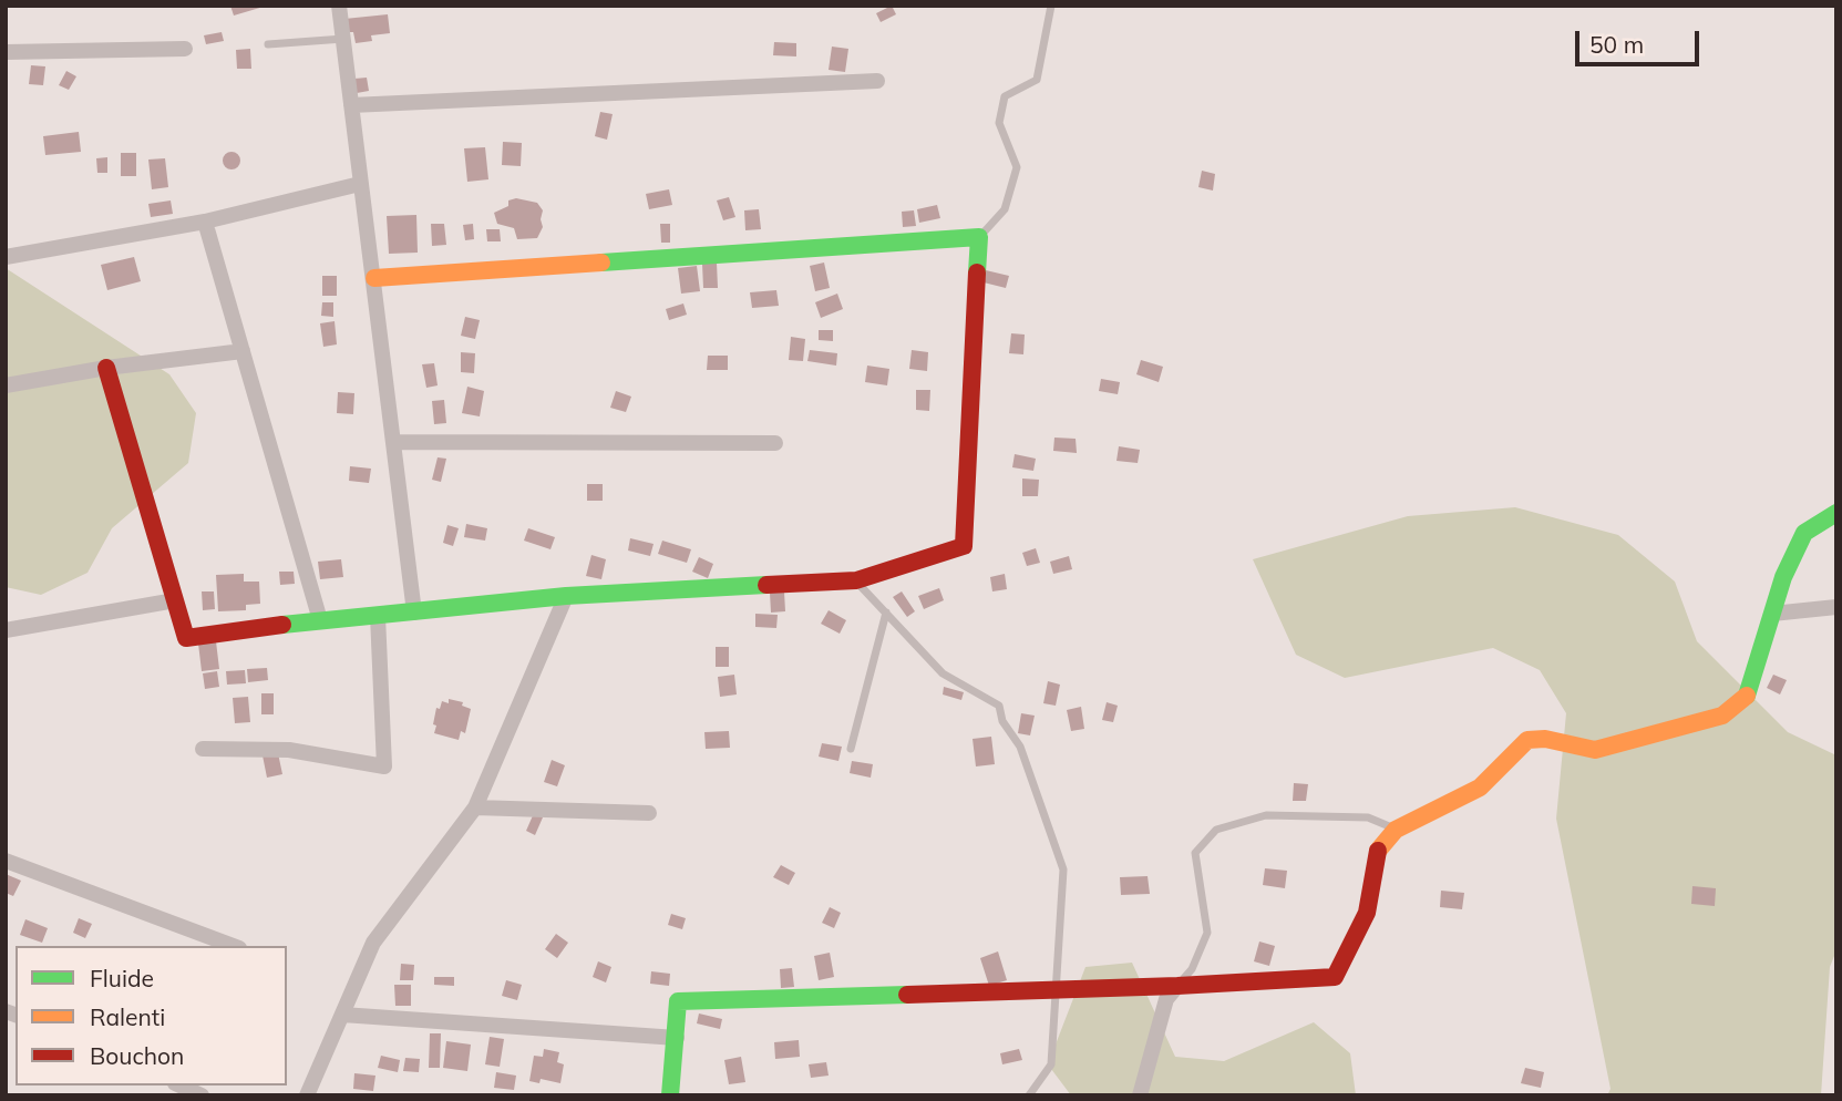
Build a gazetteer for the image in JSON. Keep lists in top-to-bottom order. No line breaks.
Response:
{"legend":["Fluide","Ralenti","Bouchon"],"scale_bar":"50 m"}
